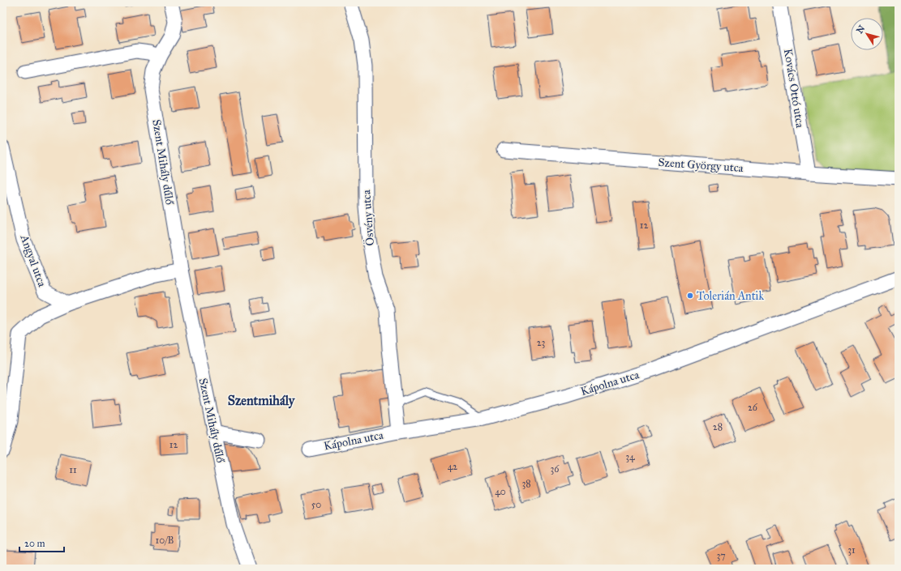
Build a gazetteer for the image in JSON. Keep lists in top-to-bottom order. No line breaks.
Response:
{"streets":{"street":["Kovács Ottó utca","Szent Mihály dűlő","Szent György utca","Ösvény utca","Angyal utca","Kápolna utca"]},"crossings":[["Kovács Ottó utca","Szent György utca"],["Ösvény utca","Kápolna utca"]],"districts":["Szentmihály"],"places":["Tolerián Antik"],"house_numbers":["12","23","26","28","12","34","42","36","11","38","40","50","10/B","31","37"],"scale_bar":"20 m","north":"top left"}
